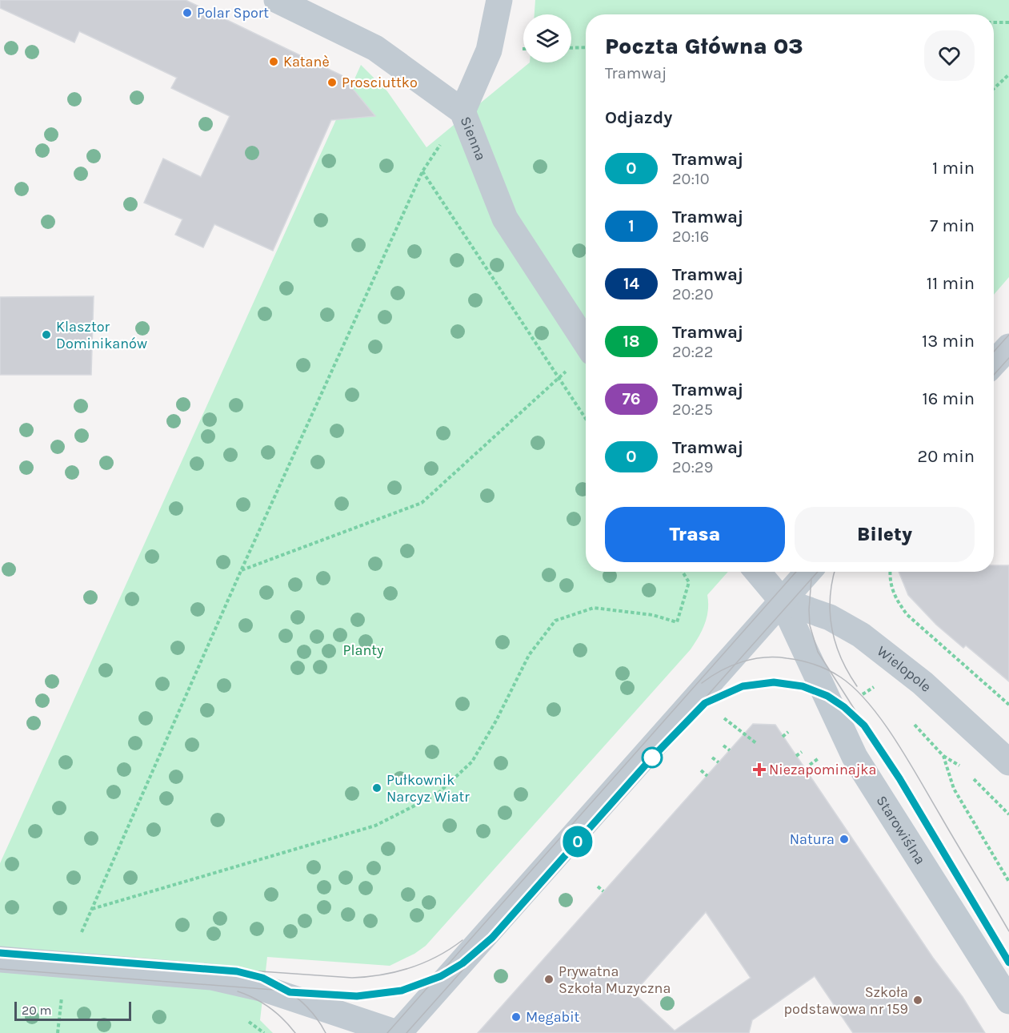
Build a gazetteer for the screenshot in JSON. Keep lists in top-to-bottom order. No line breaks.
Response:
{"streets":{"street":["Sienna","Wielopole","Starowiślna"]},"crossings":[["Wielopole","Starowiślna"]],"parks":["Planty"],"places":{"other":["Polar Sport","Katanè","Prosciuttko","Klasztor Dominikanów","Pułkownik Narcyz Wiatr","Natura","Prywatna Szkoła Muzyczna","Szkoła podstawowa nr 159","Megabit"],"health":["Niezapominajka"]},"lines":["tram line 0"],"scale_bar":"20 m","page":{"on_map":"0","heading":[["Poczta Główna 03","Tramwaj"],"Odjazdy"],"list":[{"mark":"0","name":"Tramwaj","note":"20:10","value":"1 min"},{"mark":"1","name":"Tramwaj","note":"20:16","value":"7 min"},{"mark":"14","name":"Tramwaj","note":"20:20","value":"11 min"},{"mark":"18","name":"Tramwaj","note":"20:22","value":"13 min"},{"mark":"76","name":"Tramwaj","note":"20:25","value":"16 min"},{"mark":"0","name":"Tramwaj","note":"20:29","value":"20 min"}],"buttons":["Trasa","Bilety"],"scale":"20 m"}}
